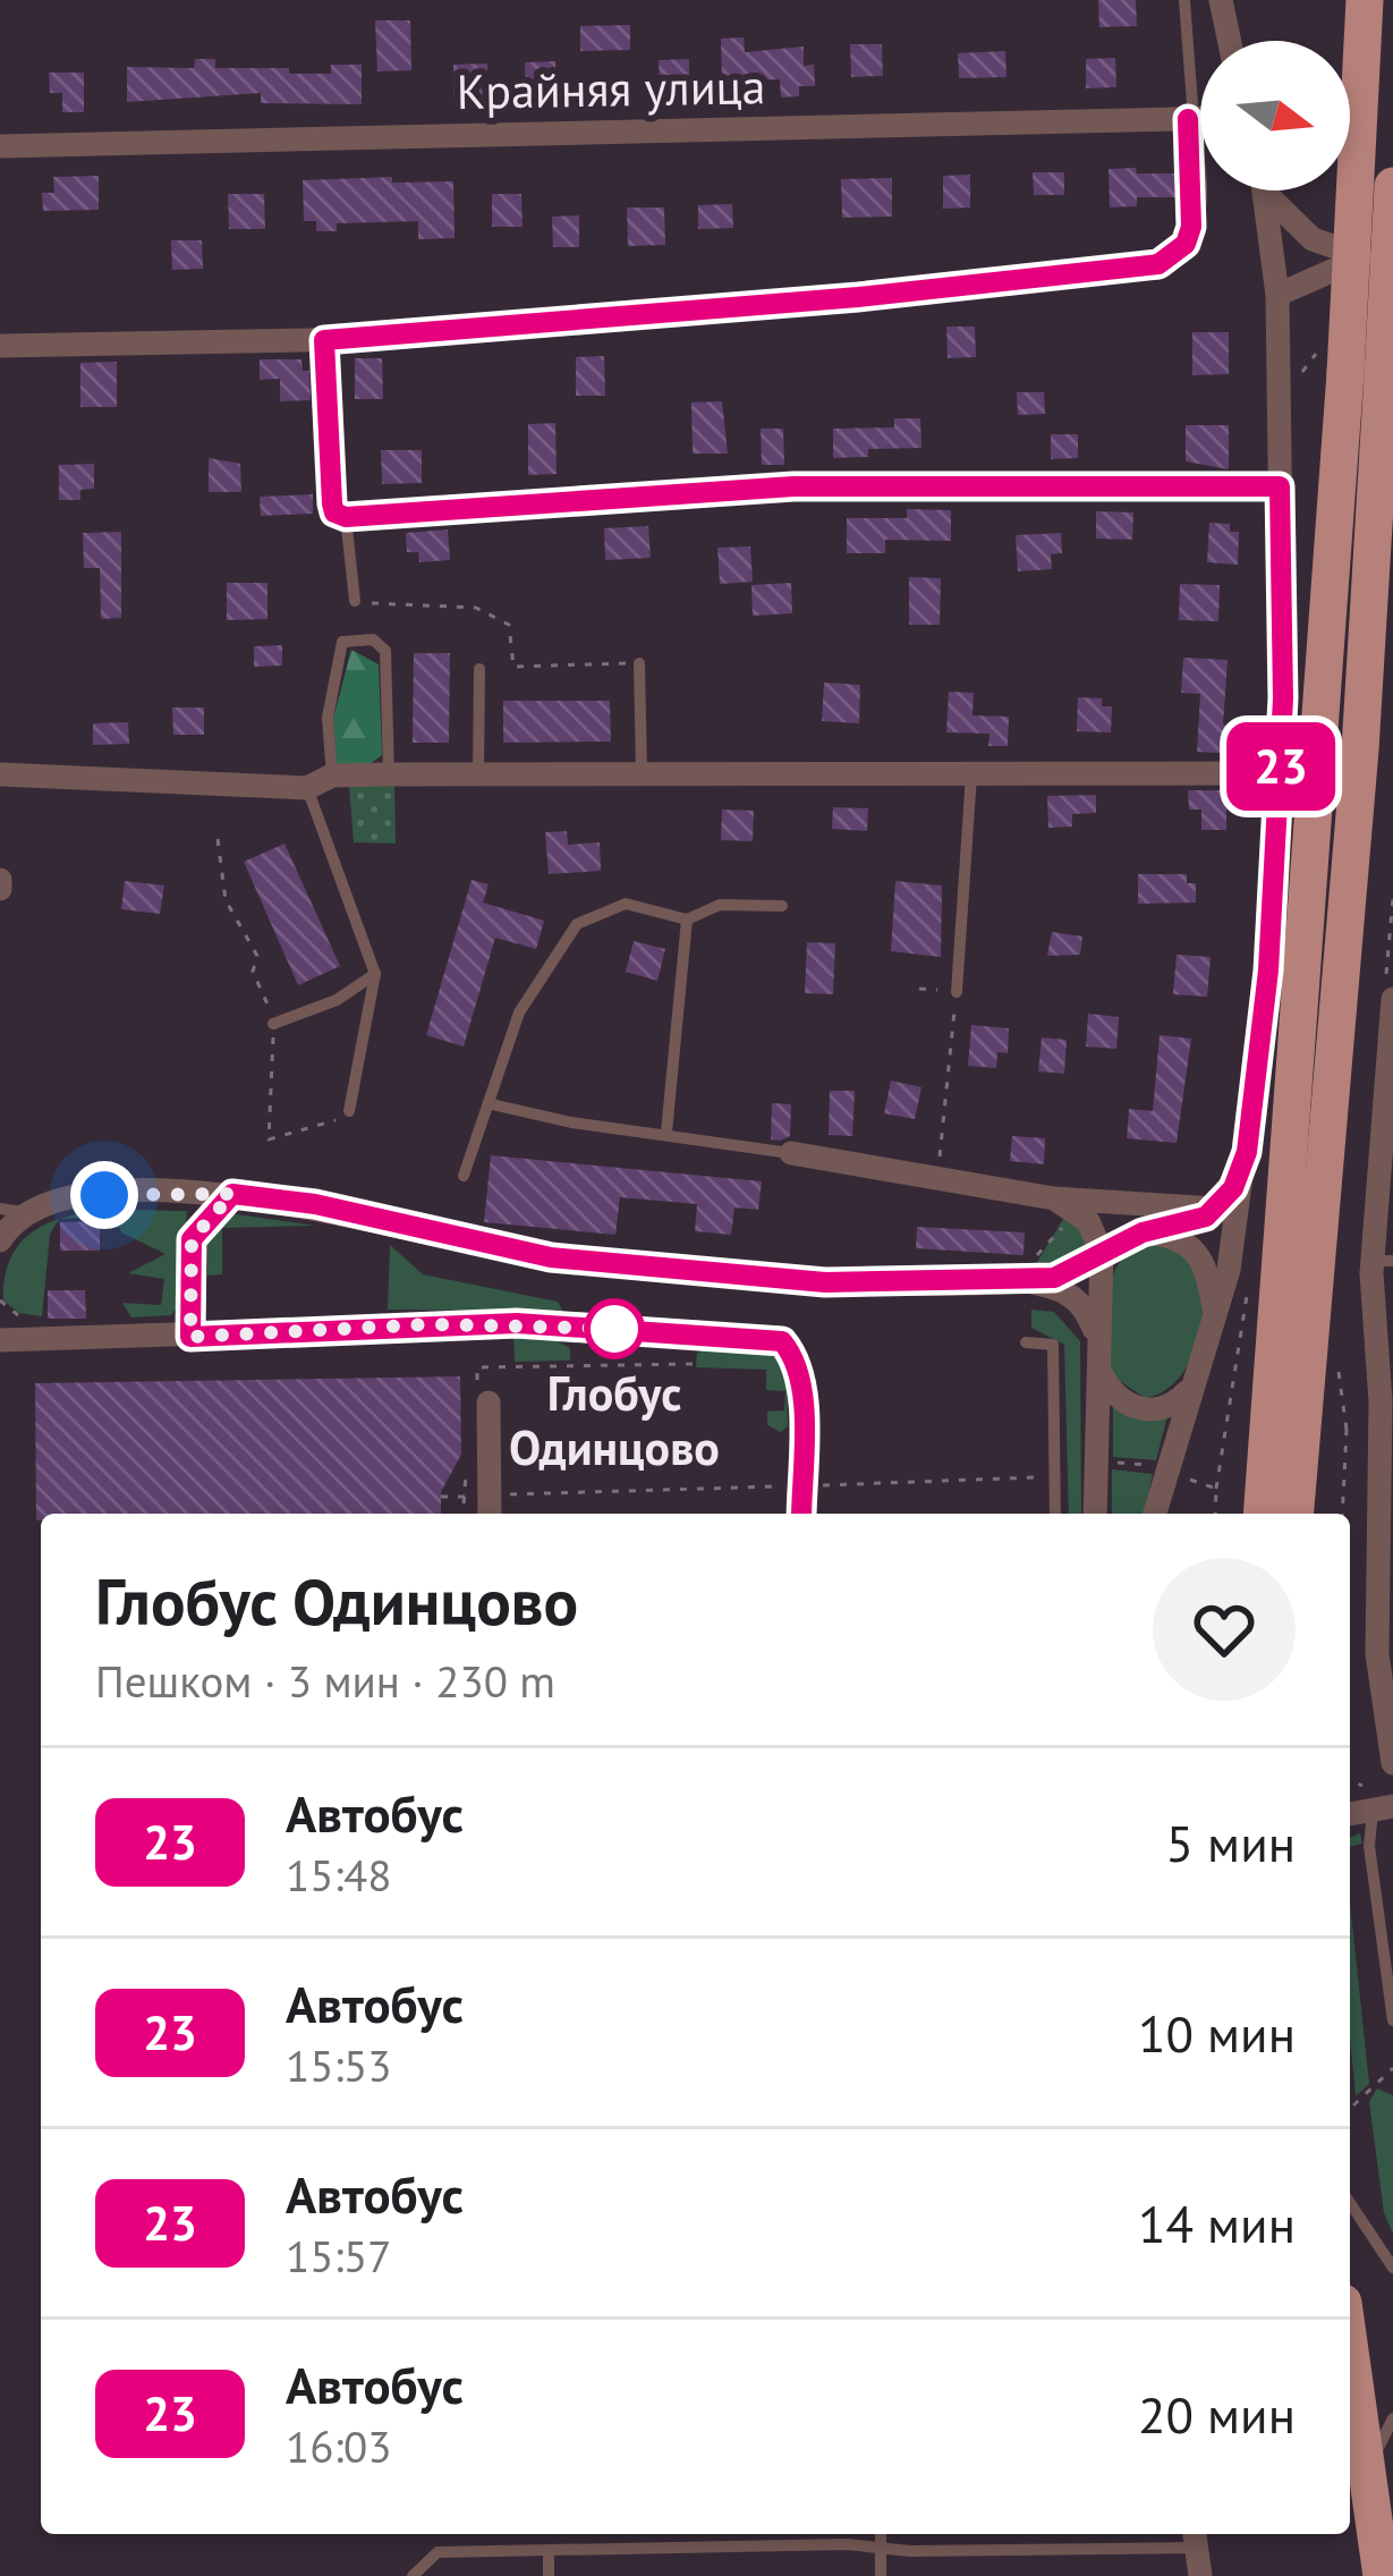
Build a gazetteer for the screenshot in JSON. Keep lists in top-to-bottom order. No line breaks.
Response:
{"streets":{"street":["Крайняя улица"]},"places":["Глобус Одинцово"],"lines":["bus line 23"],"north":"right","page":{"on_map":"23","heading":["Глобус Одинцово","Пешком · 3 мин · 230 m"],"list":[{"mark":"23","name":"Автобус","note":"15:48","value":"5 мин"},{"mark":"23","name":"Автобус","note":"15:53","value":"10 мин"},{"mark":"23","name":"Автобус","note":"15:57","value":"14 мин"},{"mark":"23","name":"Автобус","note":"16:03","value":"20 мин"}]}}
